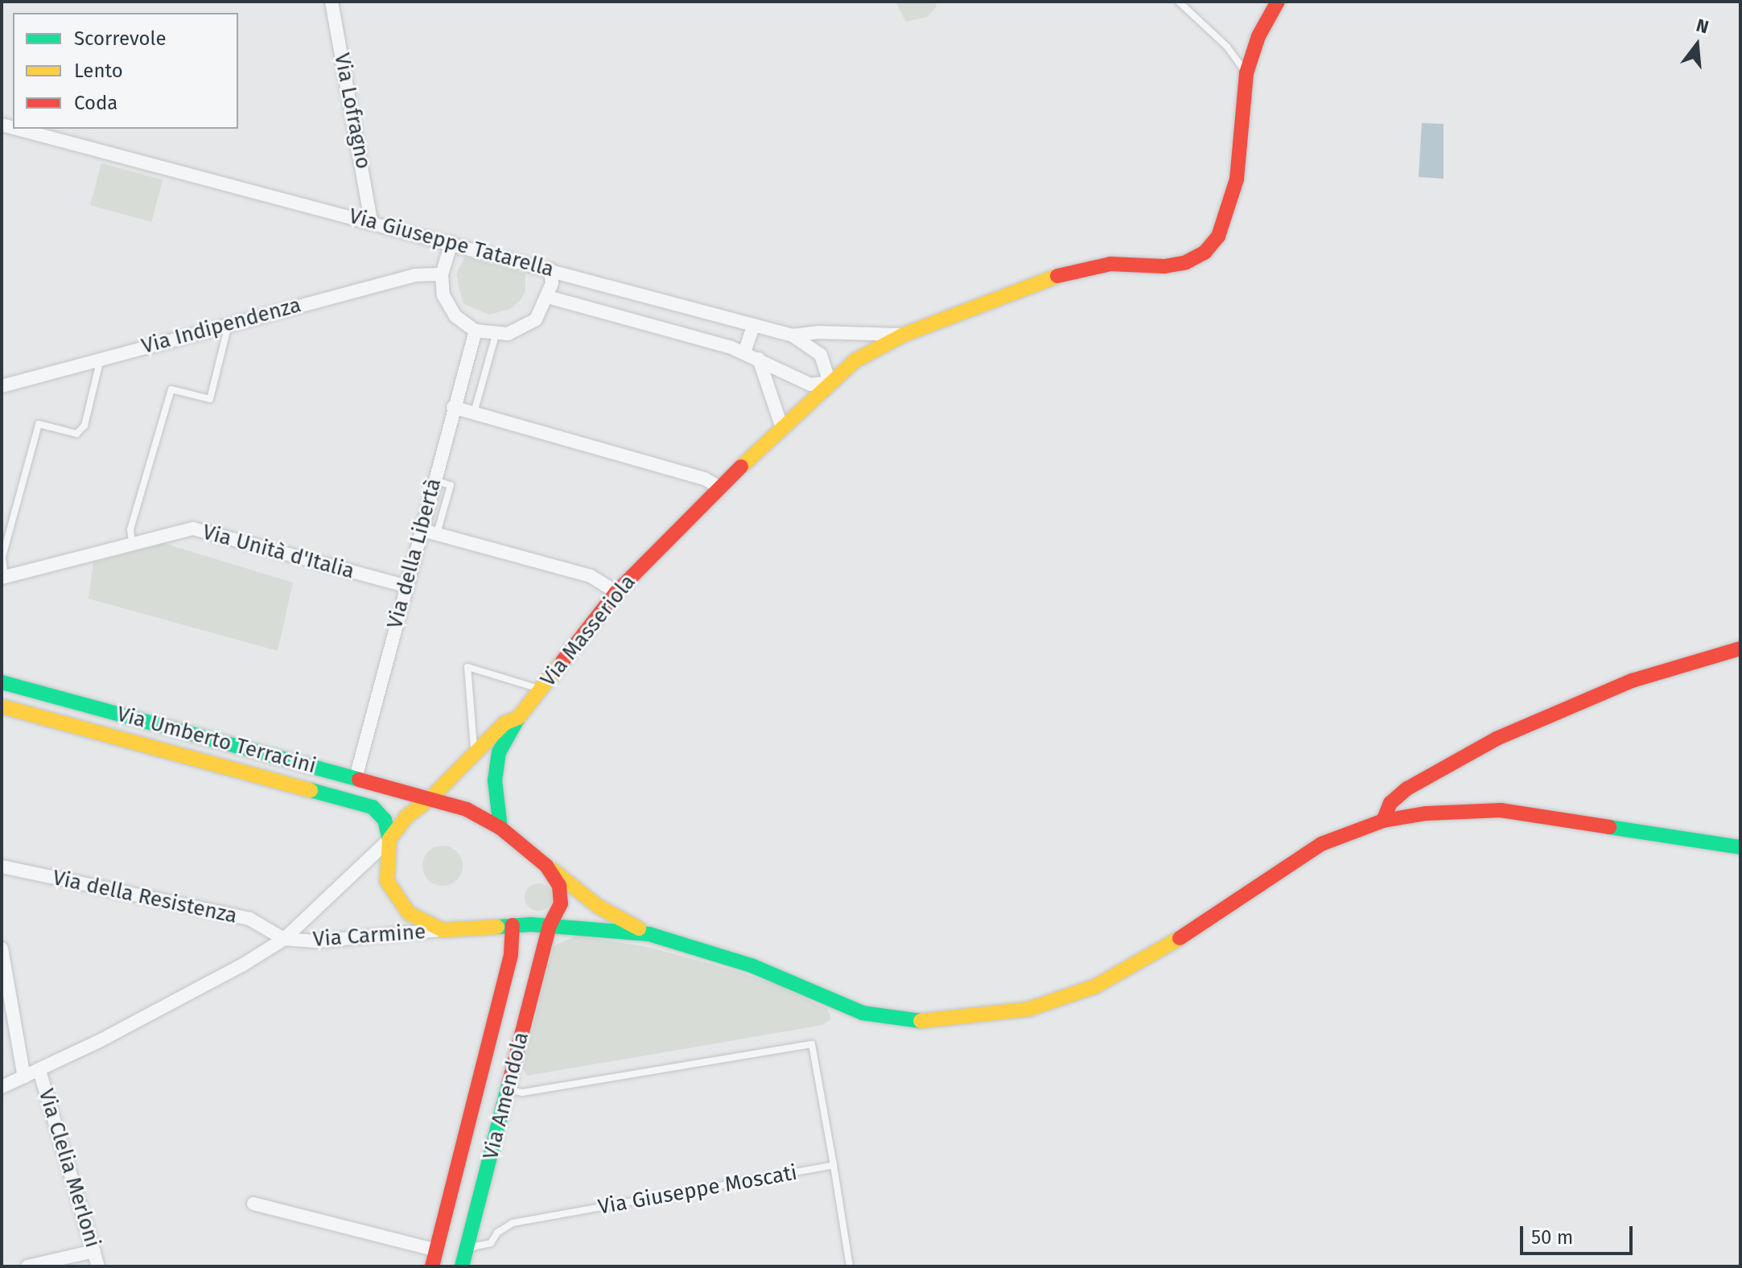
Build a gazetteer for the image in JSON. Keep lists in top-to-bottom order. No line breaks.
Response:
{"streets":{"street":["Via Lofragno","Via Giuseppe Tatarella","Via Indipendenza","Via Unità d'Italia","Via della Libertà","Via Masseriola","Via Umberto Terracini","Via della Resistenza","Via Carmine","Via Amendola","Via Clelia Merloni"],"lane":["Via Giuseppe Moscati"]},"crossings":[["Via Lofragno","Via Giuseppe Tatarella"],["Via Giuseppe Tatarella","Via Indipendenza"],["Via Giuseppe Tatarella","Via della Libertà"],["Via Giuseppe Tatarella","Via Masseriola"],["Via Indipendenza","Via della Libertà"],["Via Unità d'Italia","Via della Libertà"],["Via della Libertà","Via Umberto Terracini"],["Via Masseriola","Via Umberto Terracini"],["Via Masseriola","Via della Resistenza"],["Via Masseriola","Via Carmine"],["Via Masseriola","Via Amendola"],["Via Umberto Terracini","Via Carmine"],["Via Umberto Terracini","Via Amendola"],["Via della Resistenza","Via Carmine"],["Via Carmine","Via Amendola"],["Via Carmine","Via Clelia Merloni"],["Via Amendola","Via Giuseppe Moscati"]],"legend":["Scorrevole","Lento","Coda"],"scale_bar":"50 m","north":"top"}
